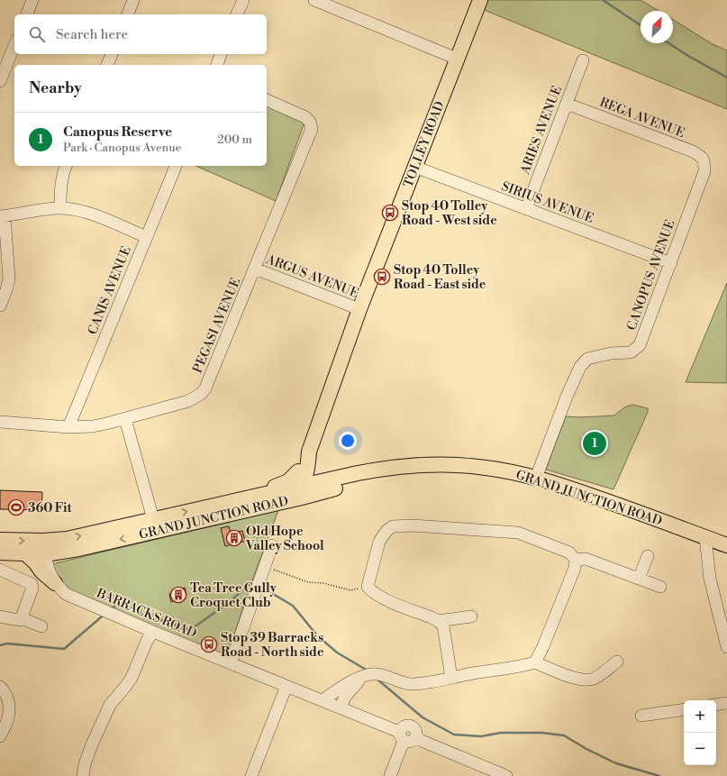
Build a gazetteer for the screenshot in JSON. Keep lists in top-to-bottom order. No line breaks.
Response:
{"streets":{"main road":["TOLLEY ROAD","GRAND JUNCTION ROAD"],"street":["REGA AVENUE","ARIES AVENUE","SIRIUS AVENUE","CANOPUS AVENUE","ARGUS AVENUE","CANIS AVENUE","PEGASI AVENUE","BARRACKS ROAD"]},"crossings":[["REGA AVENUE","ARIES AVENUE"],["REGA AVENUE","CANOPUS AVENUE"],["ARIES AVENUE","SIRIUS AVENUE"],["TOLLEY ROAD","SIRIUS AVENUE"],["TOLLEY ROAD","ARGUS AVENUE"],["TOLLEY ROAD","GRAND JUNCTION ROAD"],["SIRIUS AVENUE","CANOPUS AVENUE"],["CANOPUS AVENUE","GRAND JUNCTION ROAD"],["ARGUS AVENUE","PEGASI AVENUE"],["CANIS AVENUE","PEGASI AVENUE"],["GRAND JUNCTION ROAD","BARRACKS ROAD"]],"places":{"bus stop":["Stop 40 Tolley Road - West side","Stop 40 Tolley Road - East side","Stop 39 Barracks Road - North side"],"sports":["360 Fit"],"building":["Old Hope Valley School","Tea Tree Gully Croquet Club"]},"north":"top right","page":{"search":"Search here","heading":"Nearby","list":[{"mark":"1","name":"Canopus Reserve","note":"Park · Canopus Avenue","value":"200 m"}],"pins":"1","map_buttons":["+","−"]}}
